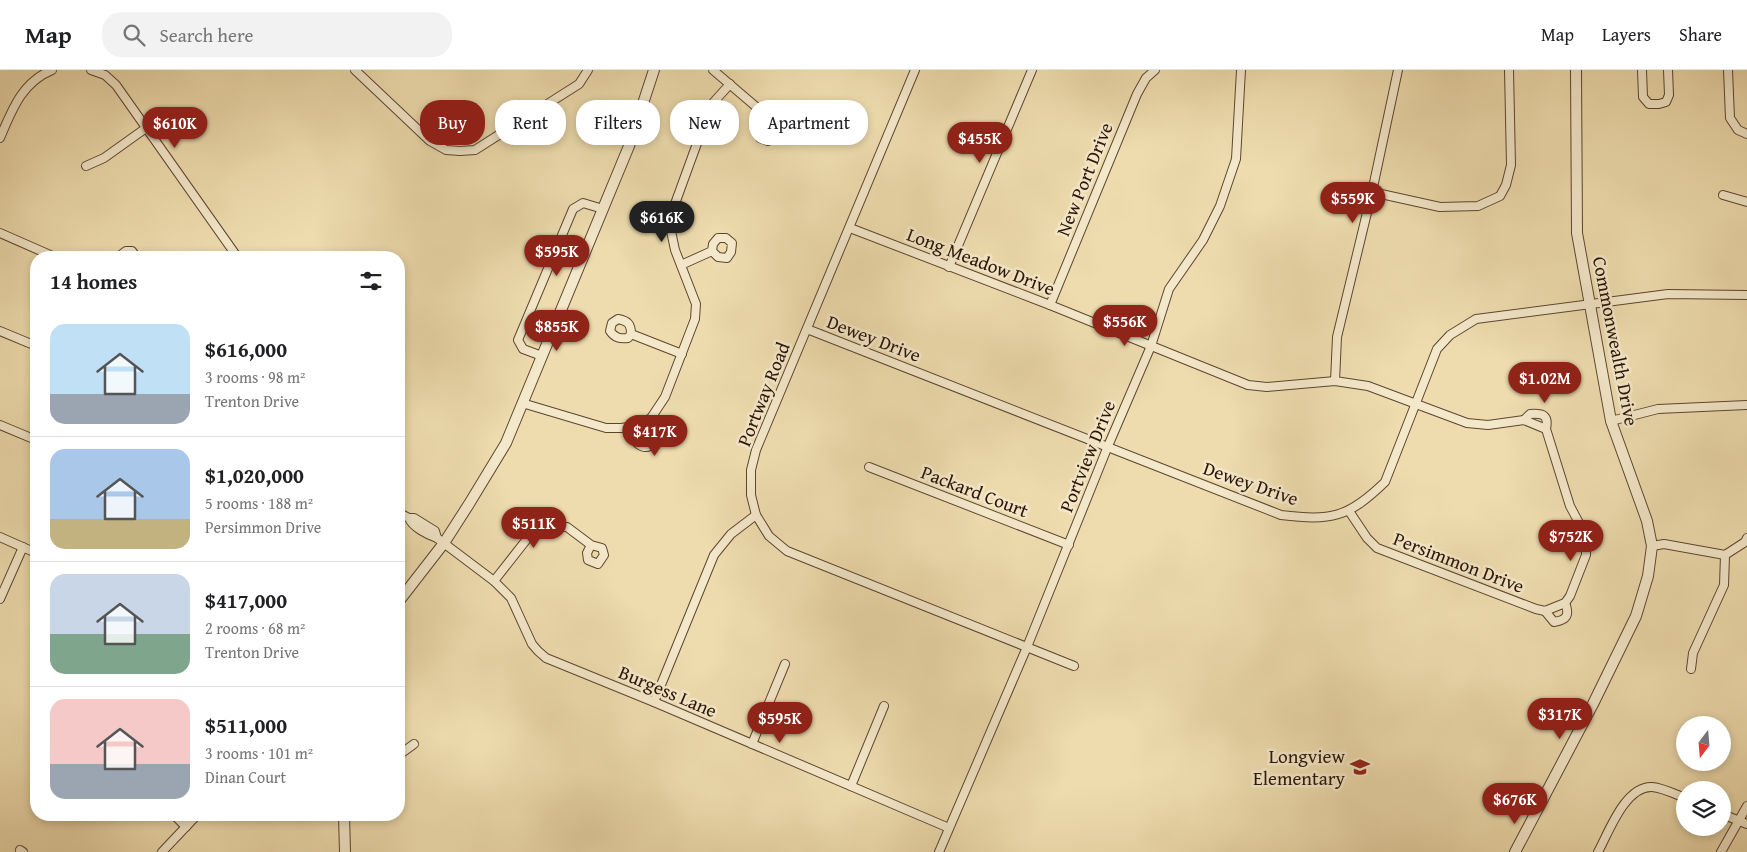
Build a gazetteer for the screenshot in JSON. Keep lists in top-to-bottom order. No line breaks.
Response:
{"streets":{"street":["New Port Drive","Long Meadow Drive","Dewey Drive","Commonwealth Drive","Portway Road","Portview Drive","Packard Court","Persimmon Drive","Burgess Lane"]},"crossings":[["New Port Drive","Long Meadow Drive"],["Long Meadow Drive","Dewey Drive"],["Long Meadow Drive","Portway Road"],["Long Meadow Drive","Portview Drive"],["Long Meadow Drive","Persimmon Drive"],["Dewey Drive","Commonwealth Drive"],["Dewey Drive","Portway Road"],["Dewey Drive","Portview Drive"],["Dewey Drive","Persimmon Drive"],["Portway Road","Portview Drive"],["Portview Drive","Packard Court"],["Portview Drive","Burgess Lane"]],"places":{"school or university":["Longview Elementary"]},"north":"bottom","page":{"header":"Map","search":"Search here","nav":["Map","Layers","Share"],"chip":["Buy","Rent","Filters","New","Apartment"],"price":["$610K","$455K","$559K","$616K","$595K","$556K","$855K","$1.02M","$417K","$511K","$752K","$317K","$595K","$676K"],"heading":"14 homes","list":[{"name":"$616,000","note":"3 rooms · 98 m² · Trenton Drive"},{"name":"$1,020,000","note":"5 rooms · 188 m² · Persimmon Drive"},{"name":"$417,000","note":"2 rooms · 68 m² · Trenton Drive"},{"name":"$511,000","note":"3 rooms · 101 m² · Dinan Court"}]}}
